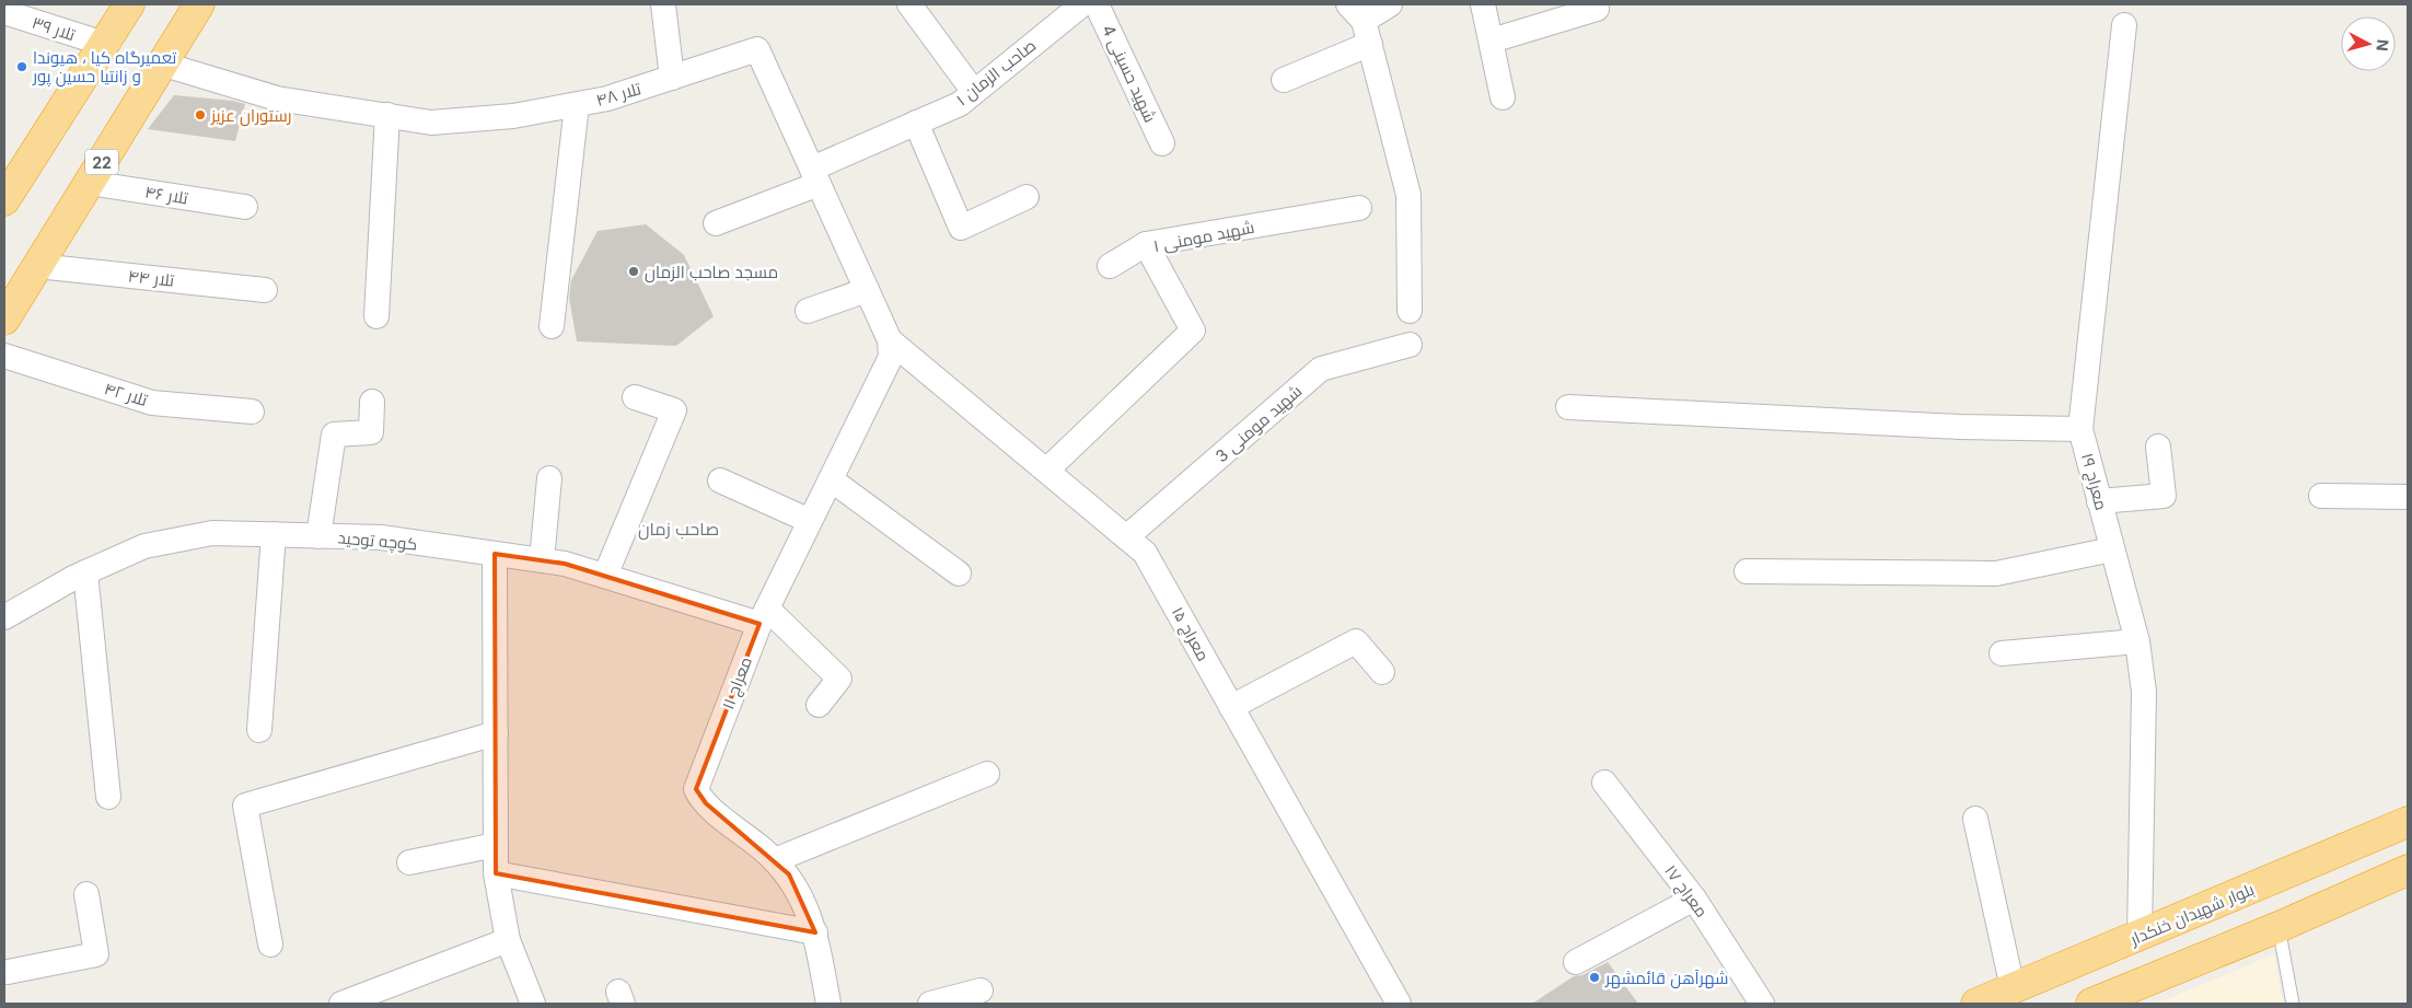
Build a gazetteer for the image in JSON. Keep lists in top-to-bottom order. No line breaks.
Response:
{"streets":{"highway":["22","بلوار شهیدان خنکدار"],"street":["تلار ۳۹","صاحب الزمان ۱","شهید حسینی 4","تلار ۴۸","تلار ۴۶","شهید مومنی ۱","تلار ۴۴","تلار ۴۲","شهید مومنی 3","معراج ۱۹","کوچه توحید","معراج ۱۵","معراج ۱۱","معراج ۱۷"]},"crossings":[["صاحب الزمان ۱","تلار ۴۸"],["تلار ۴۸","22"],["تلار ۴۸","معراج ۱۵"],["تلار ۴۸","معراج ۱۱"],["22","تلار ۴۶"],["22","تلار ۴۴"],["شهید مومنی ۱","معراج ۱۵"],["شهید مومنی 3","معراج ۱۵"],["معراج ۱۹","بلوار شهیدان خنکدار"],["کوچه توحید","معراج ۱۱"],["معراج ۱۵","معراج ۱۱"]],"districts":["صاحب زمان"],"places":["تعمیرگاه کیا ، هیوندا و زانتیا حسین پور","رستوران عزیز","مسجد صاحب الزمان","شهرآهن قائمشهر"],"north":"right"}
